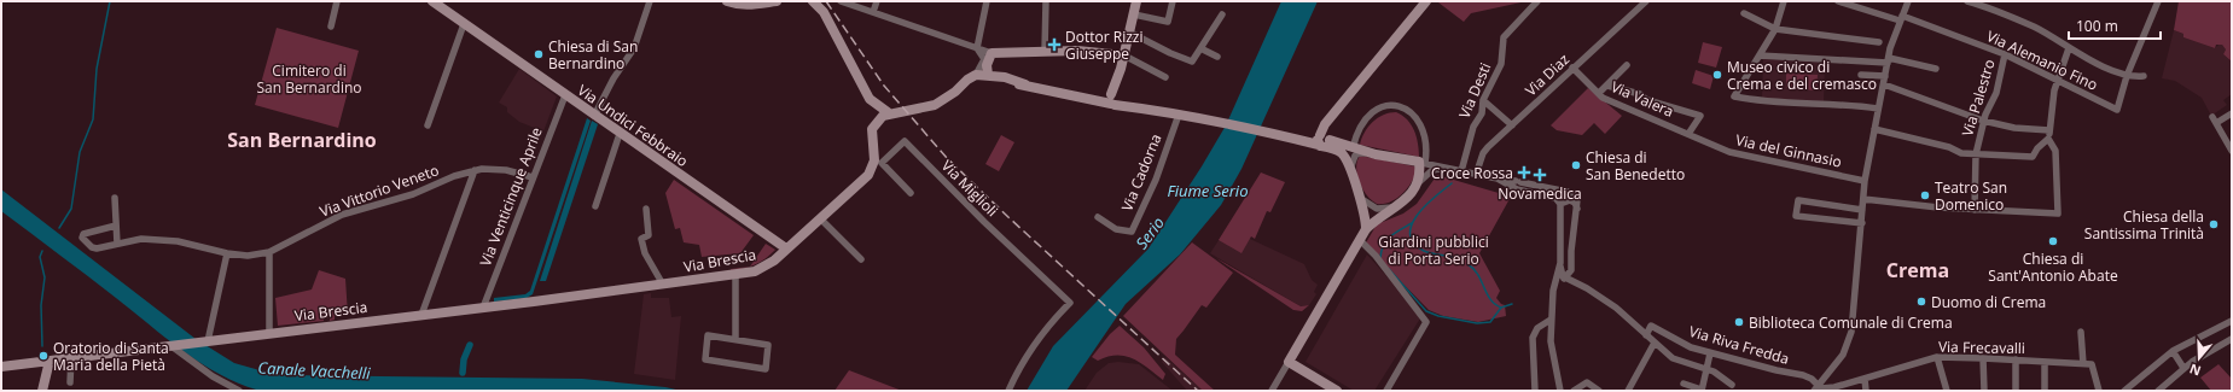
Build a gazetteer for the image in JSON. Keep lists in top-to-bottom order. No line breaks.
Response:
{"streets":{"street":["Via Alemanio Fino","Via Diaz","Via Desti","Via Palestro","Via Valera","Via Undici Febbraio","Via del Ginnasio","Via Cadorna","Via Miglioli","Via Vittorio Veneto","Via Venticinque Aprile","Via Brescia","Via Riva Fredda","Via Frecavalli"]},"crossings":[["Via Alemanio Fino","Via Palestro"],["Via Diaz","Via Valera"],["Via Valera","Via del Ginnasio"],["Via Undici Febbraio","Via Venticinque Aprile"],["Via Undici Febbraio","Via Brescia"],["Via Miglioli","Via Brescia"],["Via Vittorio Veneto","Via Venticinque Aprile"],["Via Venticinque Aprile","Via Brescia"],["Via Riva Fredda","Via Frecavalli"]],"districts":["San Bernardino","Crema"],"water":["Fiume Serio","Serio","Canale Vacchelli"],"parks":["Cimitero di San Bernardino","Giardini pubblici di Porta Serio"],"places":{"health":["Dottor Rizzi Giuseppe","Croce Rossa","Novamedica"],"other":["Chiesa di San Bernardino","Museo civico di Crema e del cremasco","Chiesa di San Benedetto","Teatro San Domenico","Chiesa della Santissima Trinità","Chiesa di Sant'Antonio Abate","Duomo di Crema","Biblioteca Comunale di Crema","Oratorio di Santa Maria della Pietà"]},"scale_bar":"100 m","north":"bottom"}
